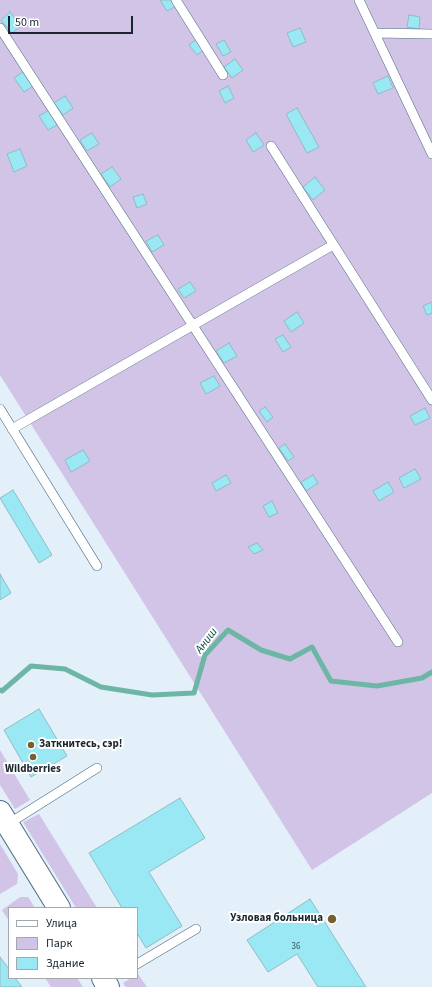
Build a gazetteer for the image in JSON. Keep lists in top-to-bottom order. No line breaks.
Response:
{"water":["Аниш"],"places":["Заткнитесь, сэр!","Wildberries","Узловая больница"],"house_numbers":["36"],"legend":["Улица","Парк","Здание"],"scale_bar":"50 m"}
